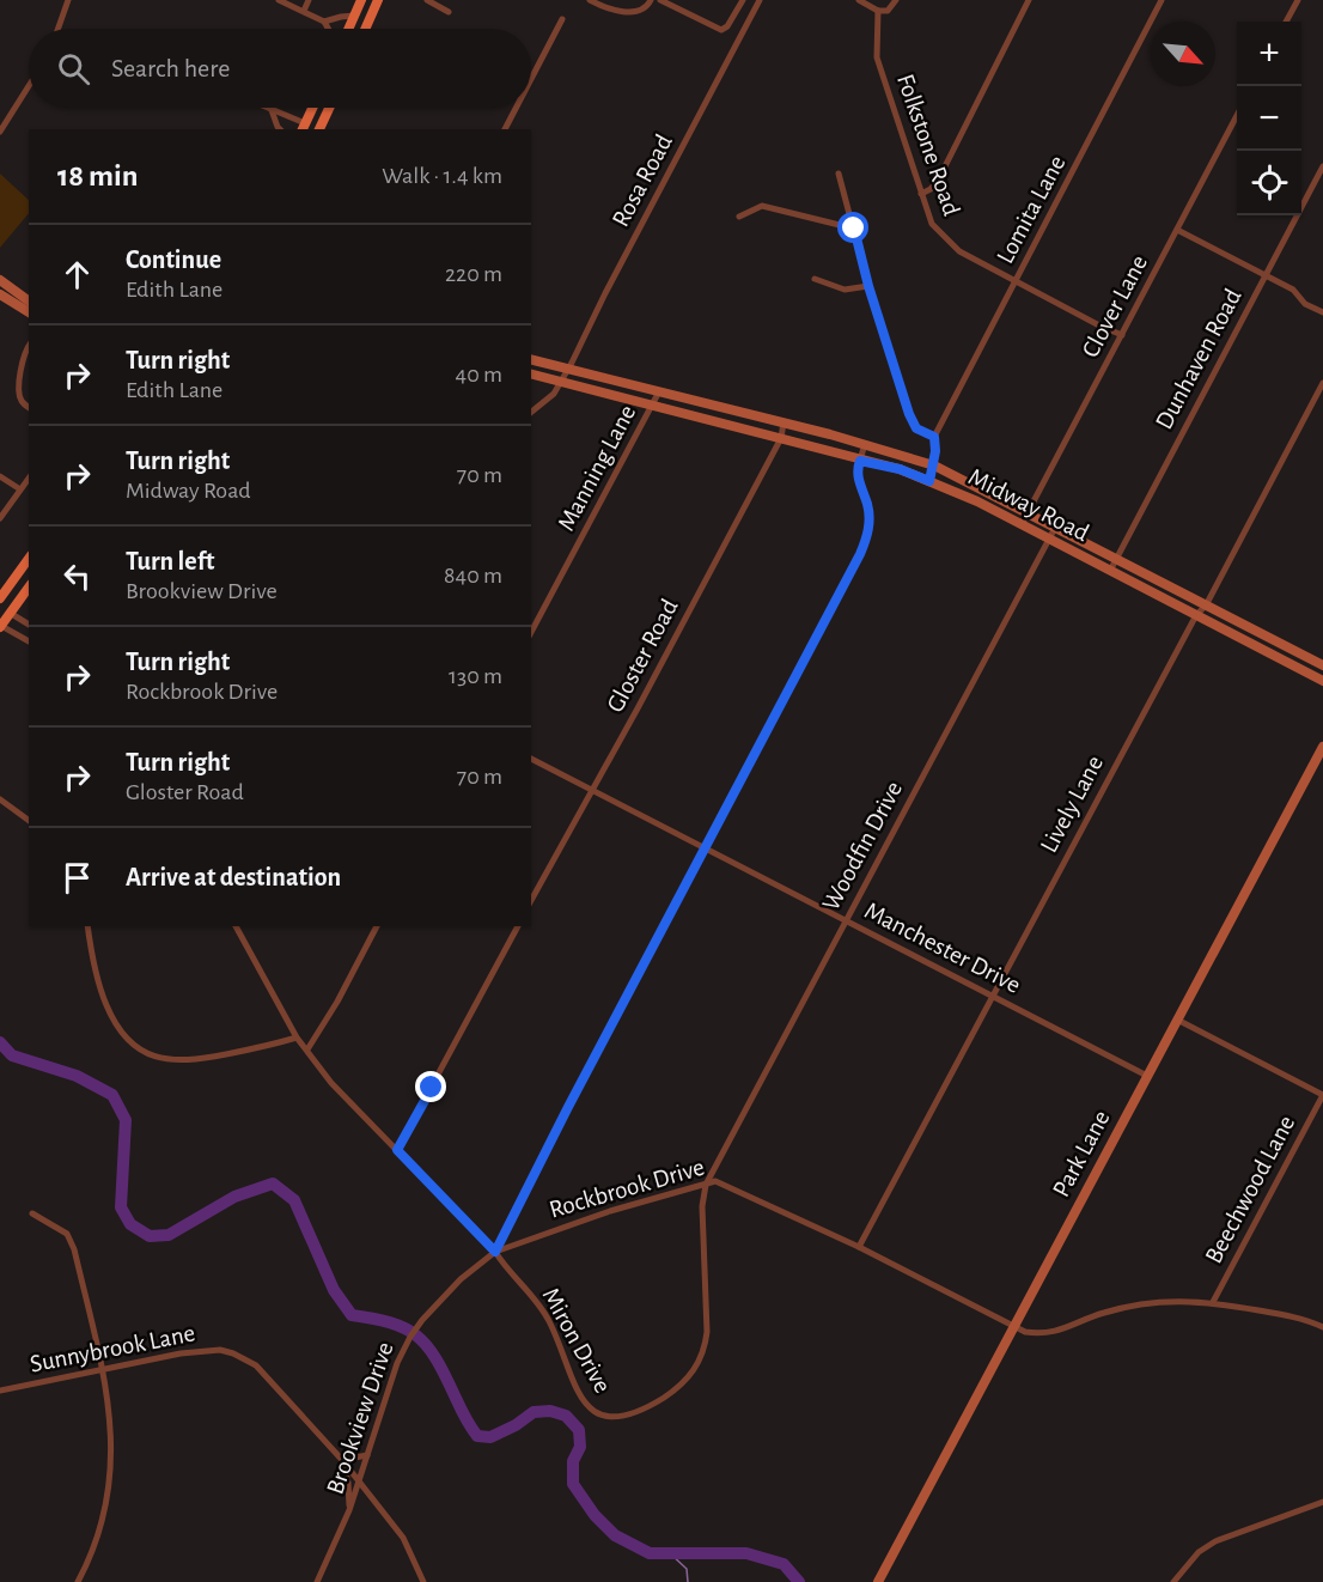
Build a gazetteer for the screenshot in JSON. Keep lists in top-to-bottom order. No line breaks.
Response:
{"streets":{"main road":["Midway Road","Park Lane"],"street":["Folkstone Road","Rosa Road","Lomita Lane","Clover Lane","Dunhaven Road","Manning Lane","Gloster Road","Lively Lane","Woodfin Drive","Manchester Drive","Rockbrook Drive","Beechwood Lane","Miron Drive","Sunnybrook Lane","Brookview Drive"]},"crossings":[["Folkstone Road","Lomita Lane"],["Folkstone Road","Clover Lane"],["Rosa Road","Midway Road"],["Clover Lane","Midway Road"],["Dunhaven Road","Midway Road"],["Manning Lane","Midway Road"],["Midway Road","Gloster Road"],["Midway Road","Lively Lane"],["Midway Road","Woodfin Drive"],["Midway Road","Brookview Drive"],["Gloster Road","Manchester Drive"],["Lively Lane","Manchester Drive"],["Lively Lane","Rockbrook Drive"],["Woodfin Drive","Manchester Drive"],["Woodfin Drive","Rockbrook Drive"],["Woodfin Drive","Miron Drive"],["Manchester Drive","Park Lane"],["Manchester Drive","Brookview Drive"],["Park Lane","Rockbrook Drive"],["Rockbrook Drive","Beechwood Lane"],["Rockbrook Drive","Miron Drive"],["Rockbrook Drive","Brookview Drive"],["Miron Drive","Brookview Drive"],["Sunnybrook Lane","Brookview Drive"]],"north":"bottom right","page":{"map_buttons":["+","−"],"search":"Search here","heading":["18 min","Walk · 1.4 km"],"list":[["Continue","Edith Lane","220 m"],["Turn right","Edith Lane","40 m"],["Turn right","Midway Road","70 m"],["Turn left","Brookview Drive","840 m"],["Turn right","Rockbrook Drive","130 m"],["Turn right","Gloster Road","70 m"],"Arrive at destination"]}}
